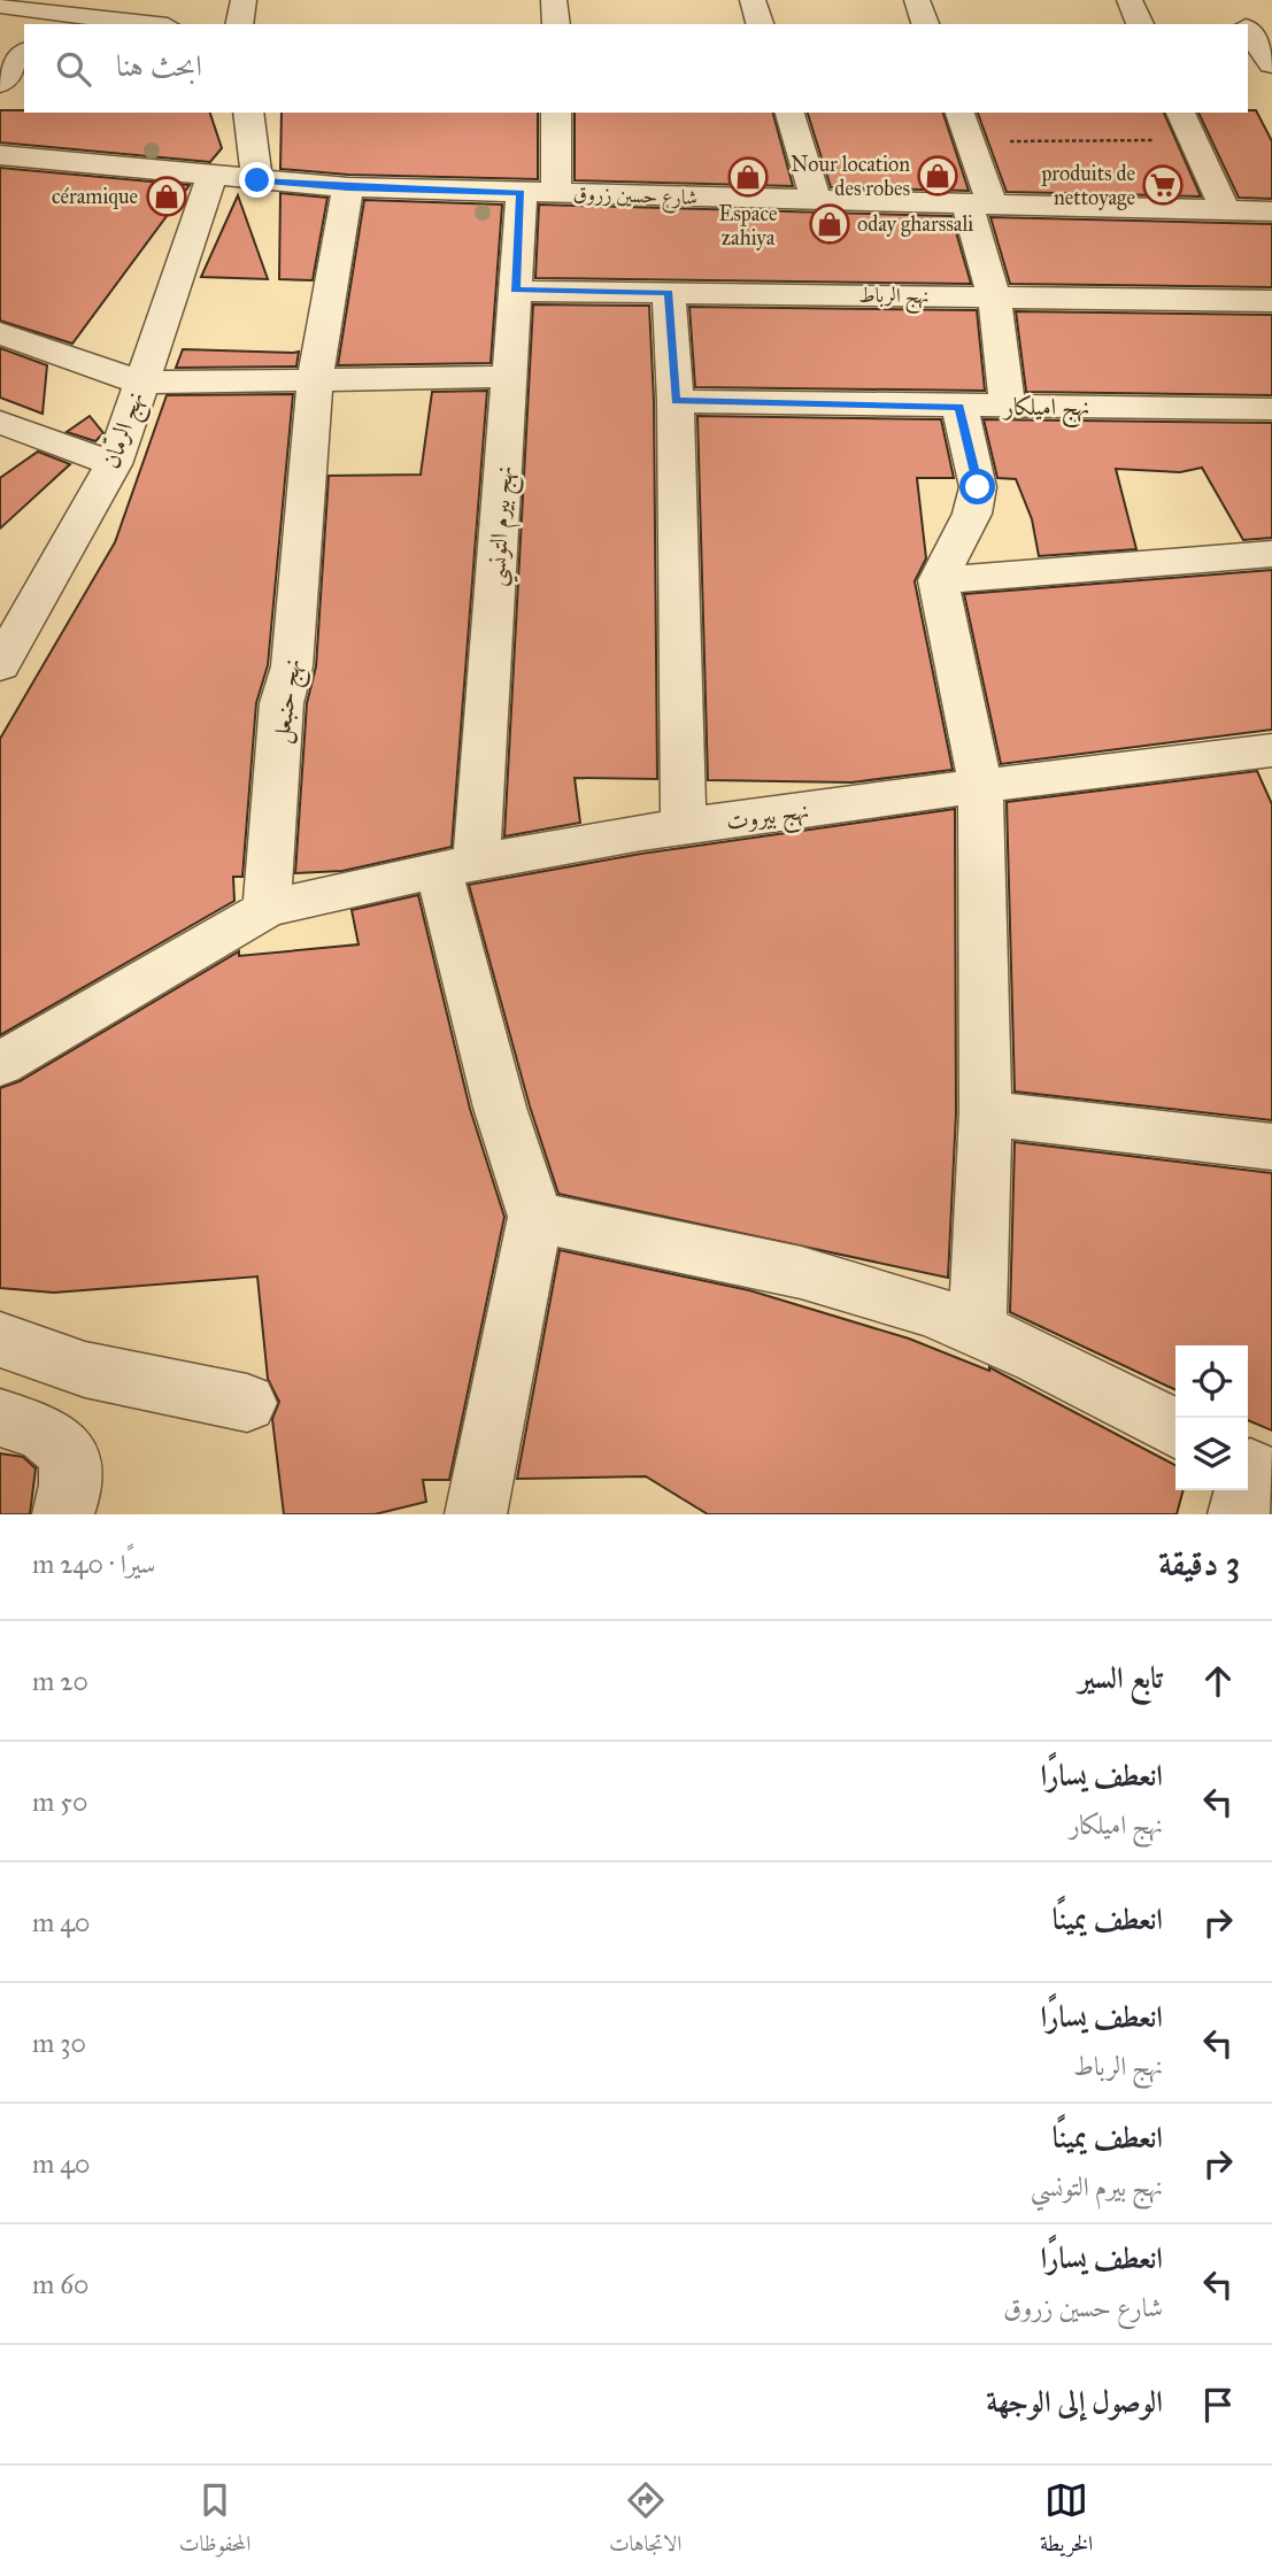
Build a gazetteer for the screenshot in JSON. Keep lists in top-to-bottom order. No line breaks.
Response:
{"streets":{"street":["شارع حسين زروق","نهج الرباط","نهج اميلكار","نهج الرمّان","نهج بيرم التونسي","نهج حنبعل","نهج بيروت"]},"crossings":[["شارع حسين زروق","نهج الرمّان"],["شارع حسين زروق","نهج بيرم التونسي"],["شارع حسين زروق","نهج حنبعل"],["نهج الرباط","نهج بيرم التونسي"],["نهج بيرم التونسي","نهج بيروت"],["نهج حنبعل","نهج بيروت"]],"places":{"shop":["Nour location des robes","Espace zahiya","céramique","oday gharssali"],"supermarket":["produits de nettoyage"]},"page":{"search":"ابحث هنا","heading":["3 دقيقة","سيرًا · 240 m"],"list":[["تابع السير","20 m"],["انعطف يسارًا","نهج اميلكار","50 m"],["انعطف يمينًا","40 m"],["انعطف يسارًا","نهج الرباط","30 m"],["انعطف يمينًا","نهج بيرم التونسي","40 m"],["انعطف يسارًا","شارع حسين زروق","60 m"],"الوصول إلى الوجهة"],"nav":["الخريطة","الاتجاهات","المحفوظات"]}}
